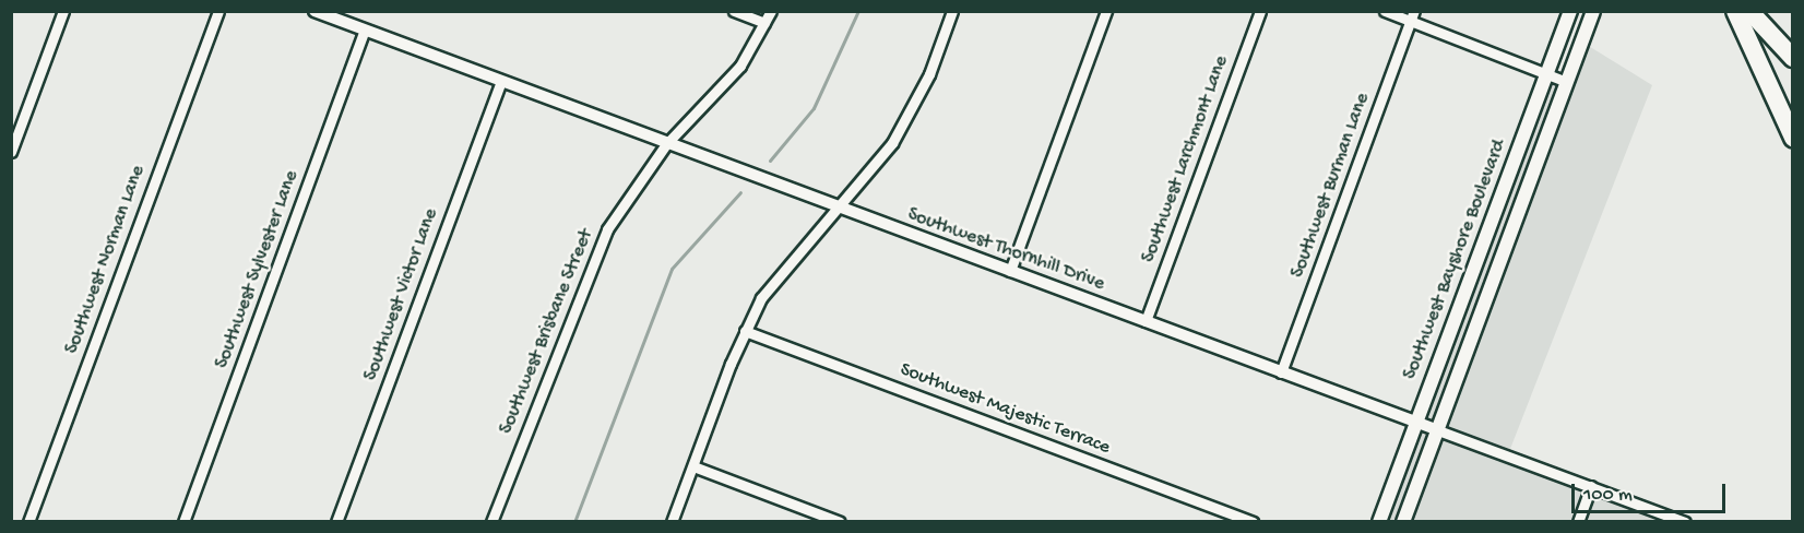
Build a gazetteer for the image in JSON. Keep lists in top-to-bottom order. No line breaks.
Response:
{"streets":{"main road":["Southwest Bayshore Boulevard"],"street":["Southwest Larchmont Lane","Southwest Burman Lane","Southwest Thornhill Drive","Southwest Norman Lane","Southwest Sylvester Lane","Southwest Victor Lane","Southwest Brisbane Street","Southwest Majestic Terrace"]},"crossings":[["Southwest Larchmont Lane","Southwest Thornhill Drive"],["Southwest Burman Lane","Southwest Thornhill Drive"],["Southwest Thornhill Drive","Southwest Bayshore Boulevard"],["Southwest Thornhill Drive","Southwest Sylvester Lane"],["Southwest Thornhill Drive","Southwest Victor Lane"],["Southwest Thornhill Drive","Southwest Brisbane Street"]],"scale_bar":"100 m"}
